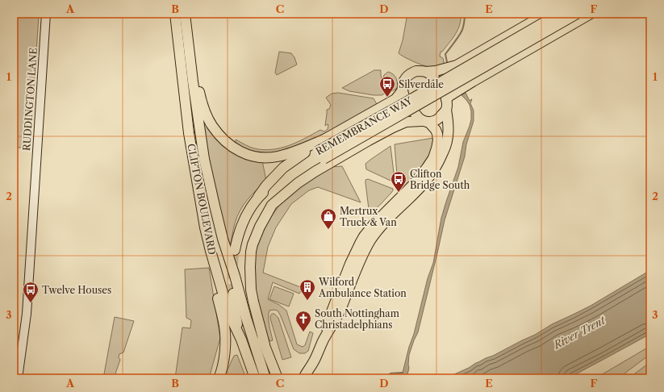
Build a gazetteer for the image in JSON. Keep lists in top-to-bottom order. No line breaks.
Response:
{"streets":{"main road":["RUDDINGTON LANE","REMEMBRANCE WAY","CLIFTON BOULEVARD"]},"water":["River Trent"],"places":{"bus stop":["Silverdale","Clifton Bridge South","Twelve Houses"],"shop":["Mertrux Truck & Van"],"building":["Wilford Ambulance Station"],"church":["South Nottingham Christadelphians"]},"grid":{"columns":["A","B","C","D","E","F"],"rows":["1","2","3"]}}
